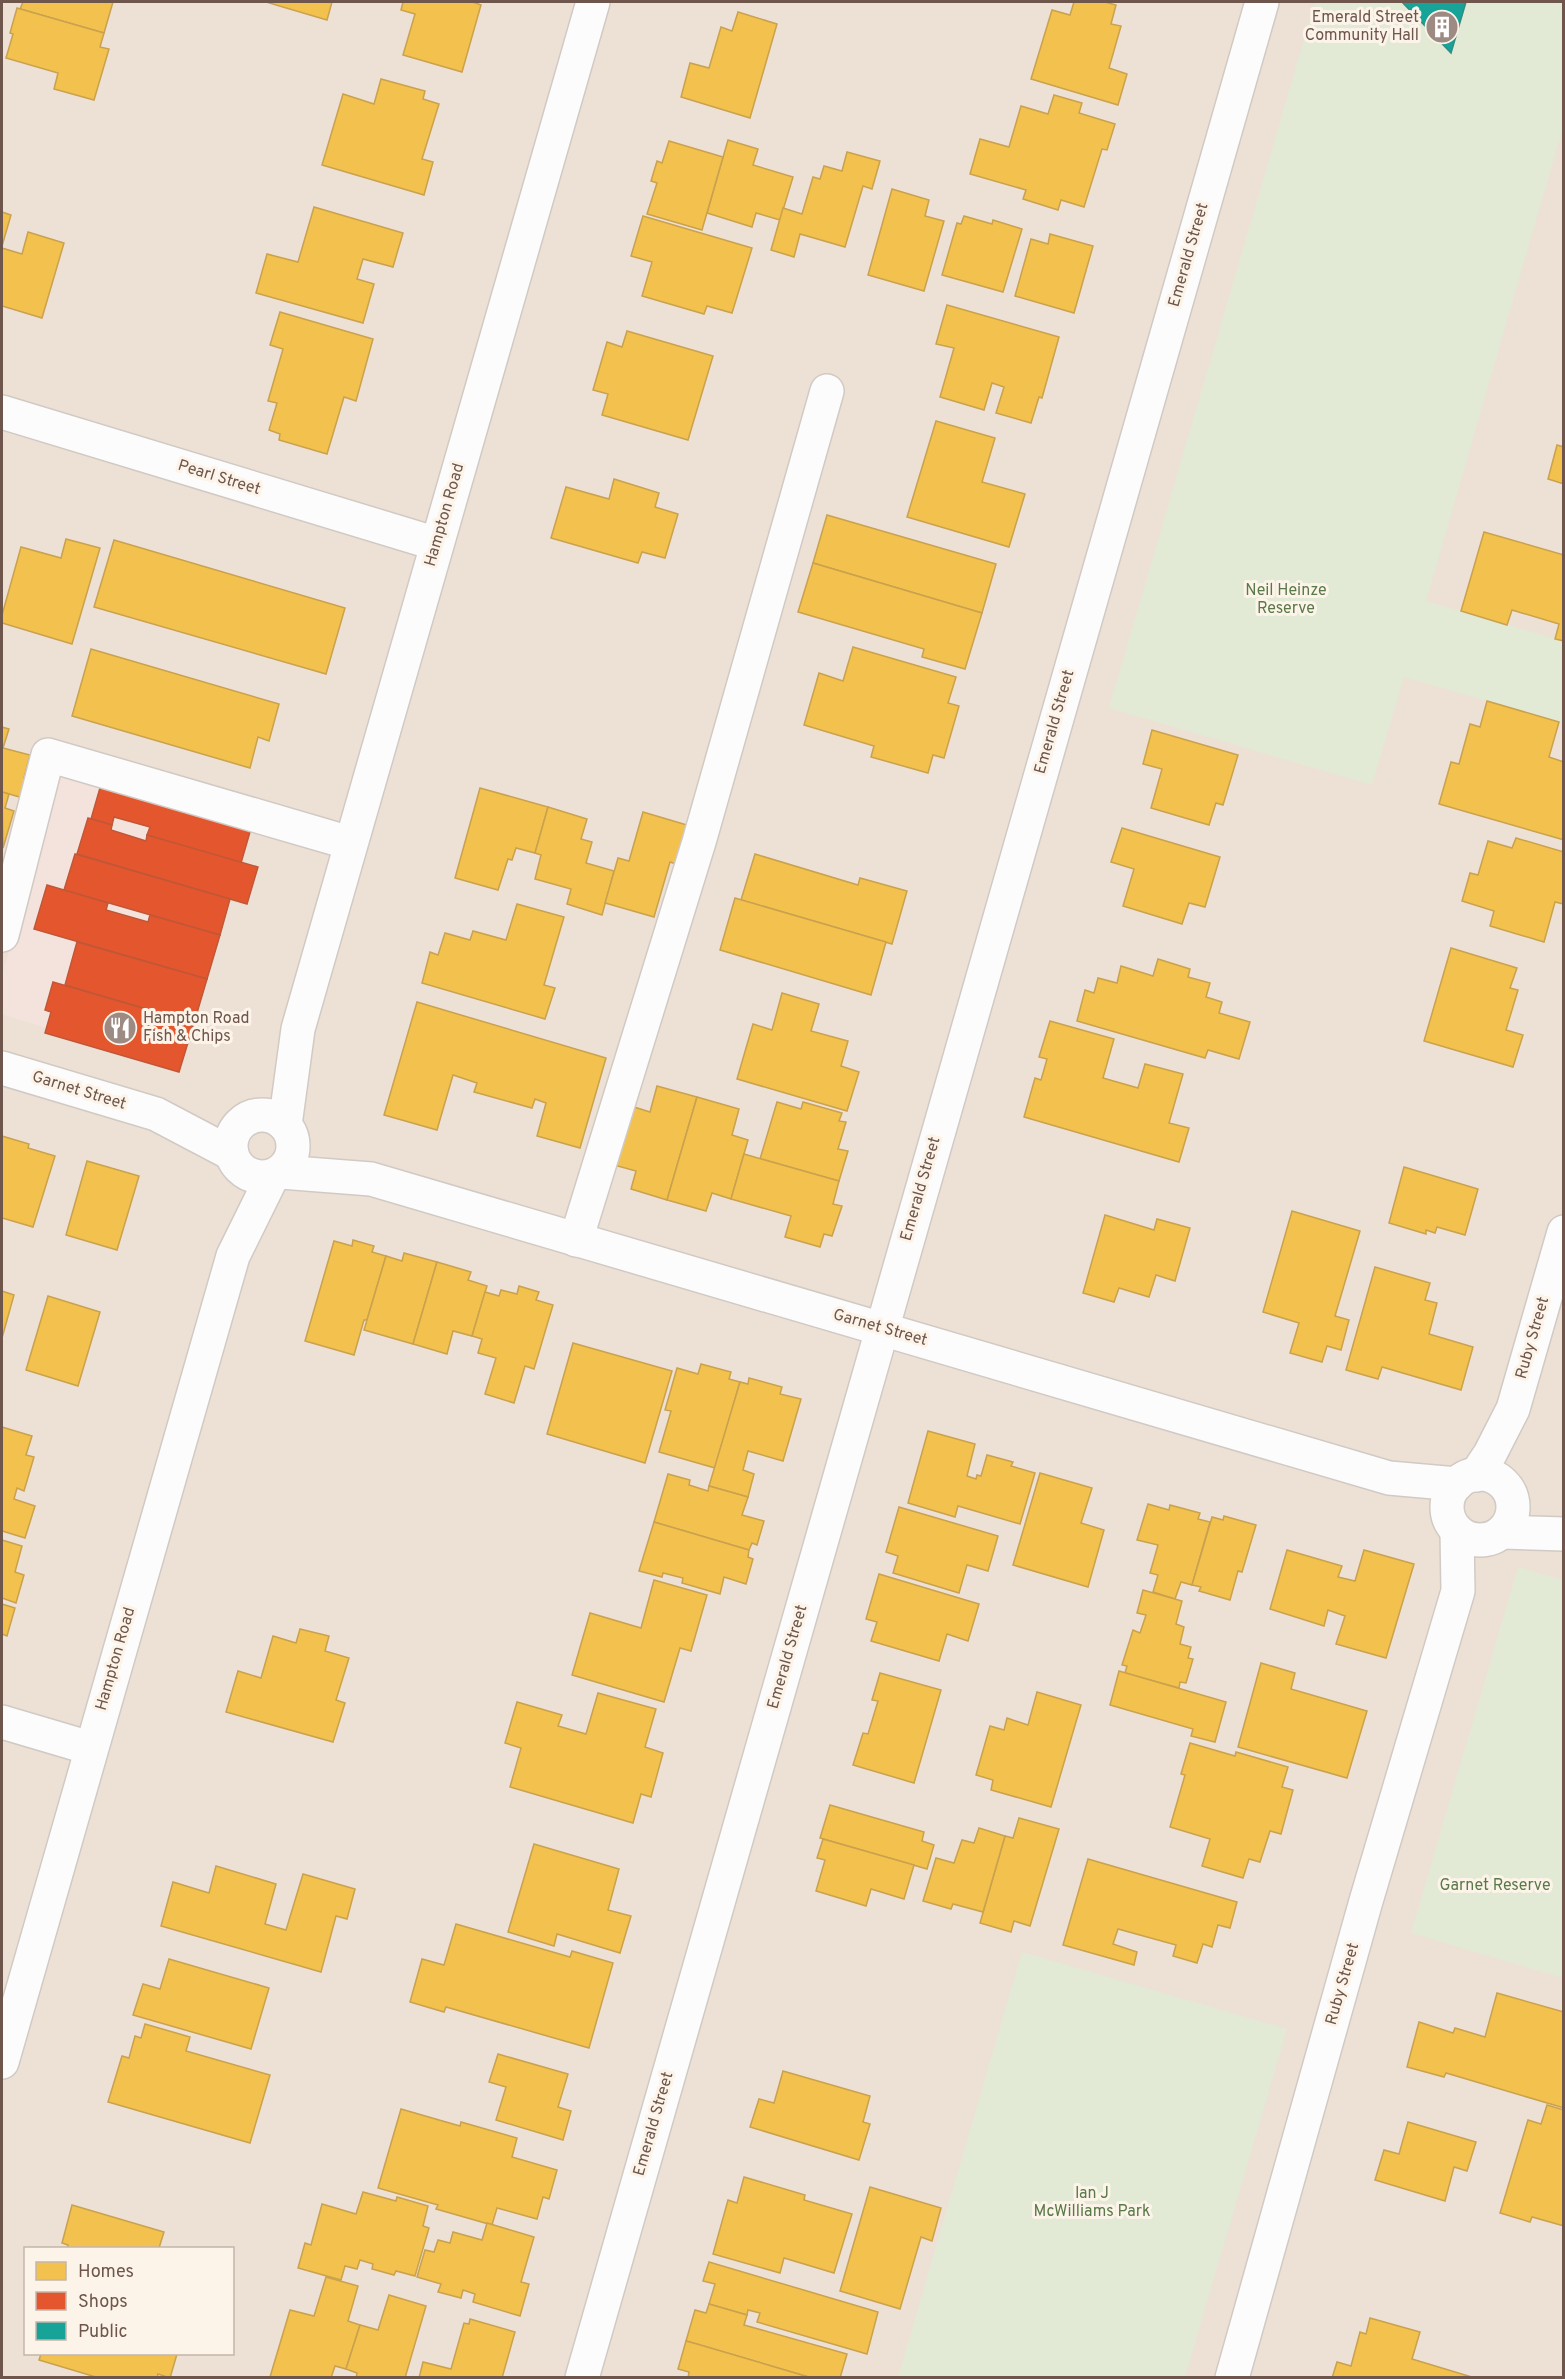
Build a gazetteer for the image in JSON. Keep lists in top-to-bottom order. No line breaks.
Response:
{"streets":{"street":["Emerald Street","Pearl Street","Hampton Road","Garnet Street","Ruby Street"]},"crossings":[["Emerald Street","Garnet Street"],["Pearl Street","Hampton Road"],["Hampton Road","Garnet Street"],["Garnet Street","Ruby Street"]],"parks":["Neil Heinze Reserve","Garnet Reserve","Ian J McWilliams Park"],"places":{"building":["Emerald Street Community Hall"],"restaurant":["Hampton Road Fish & Chips"]},"legend":["Homes","Shops","Public"]}
